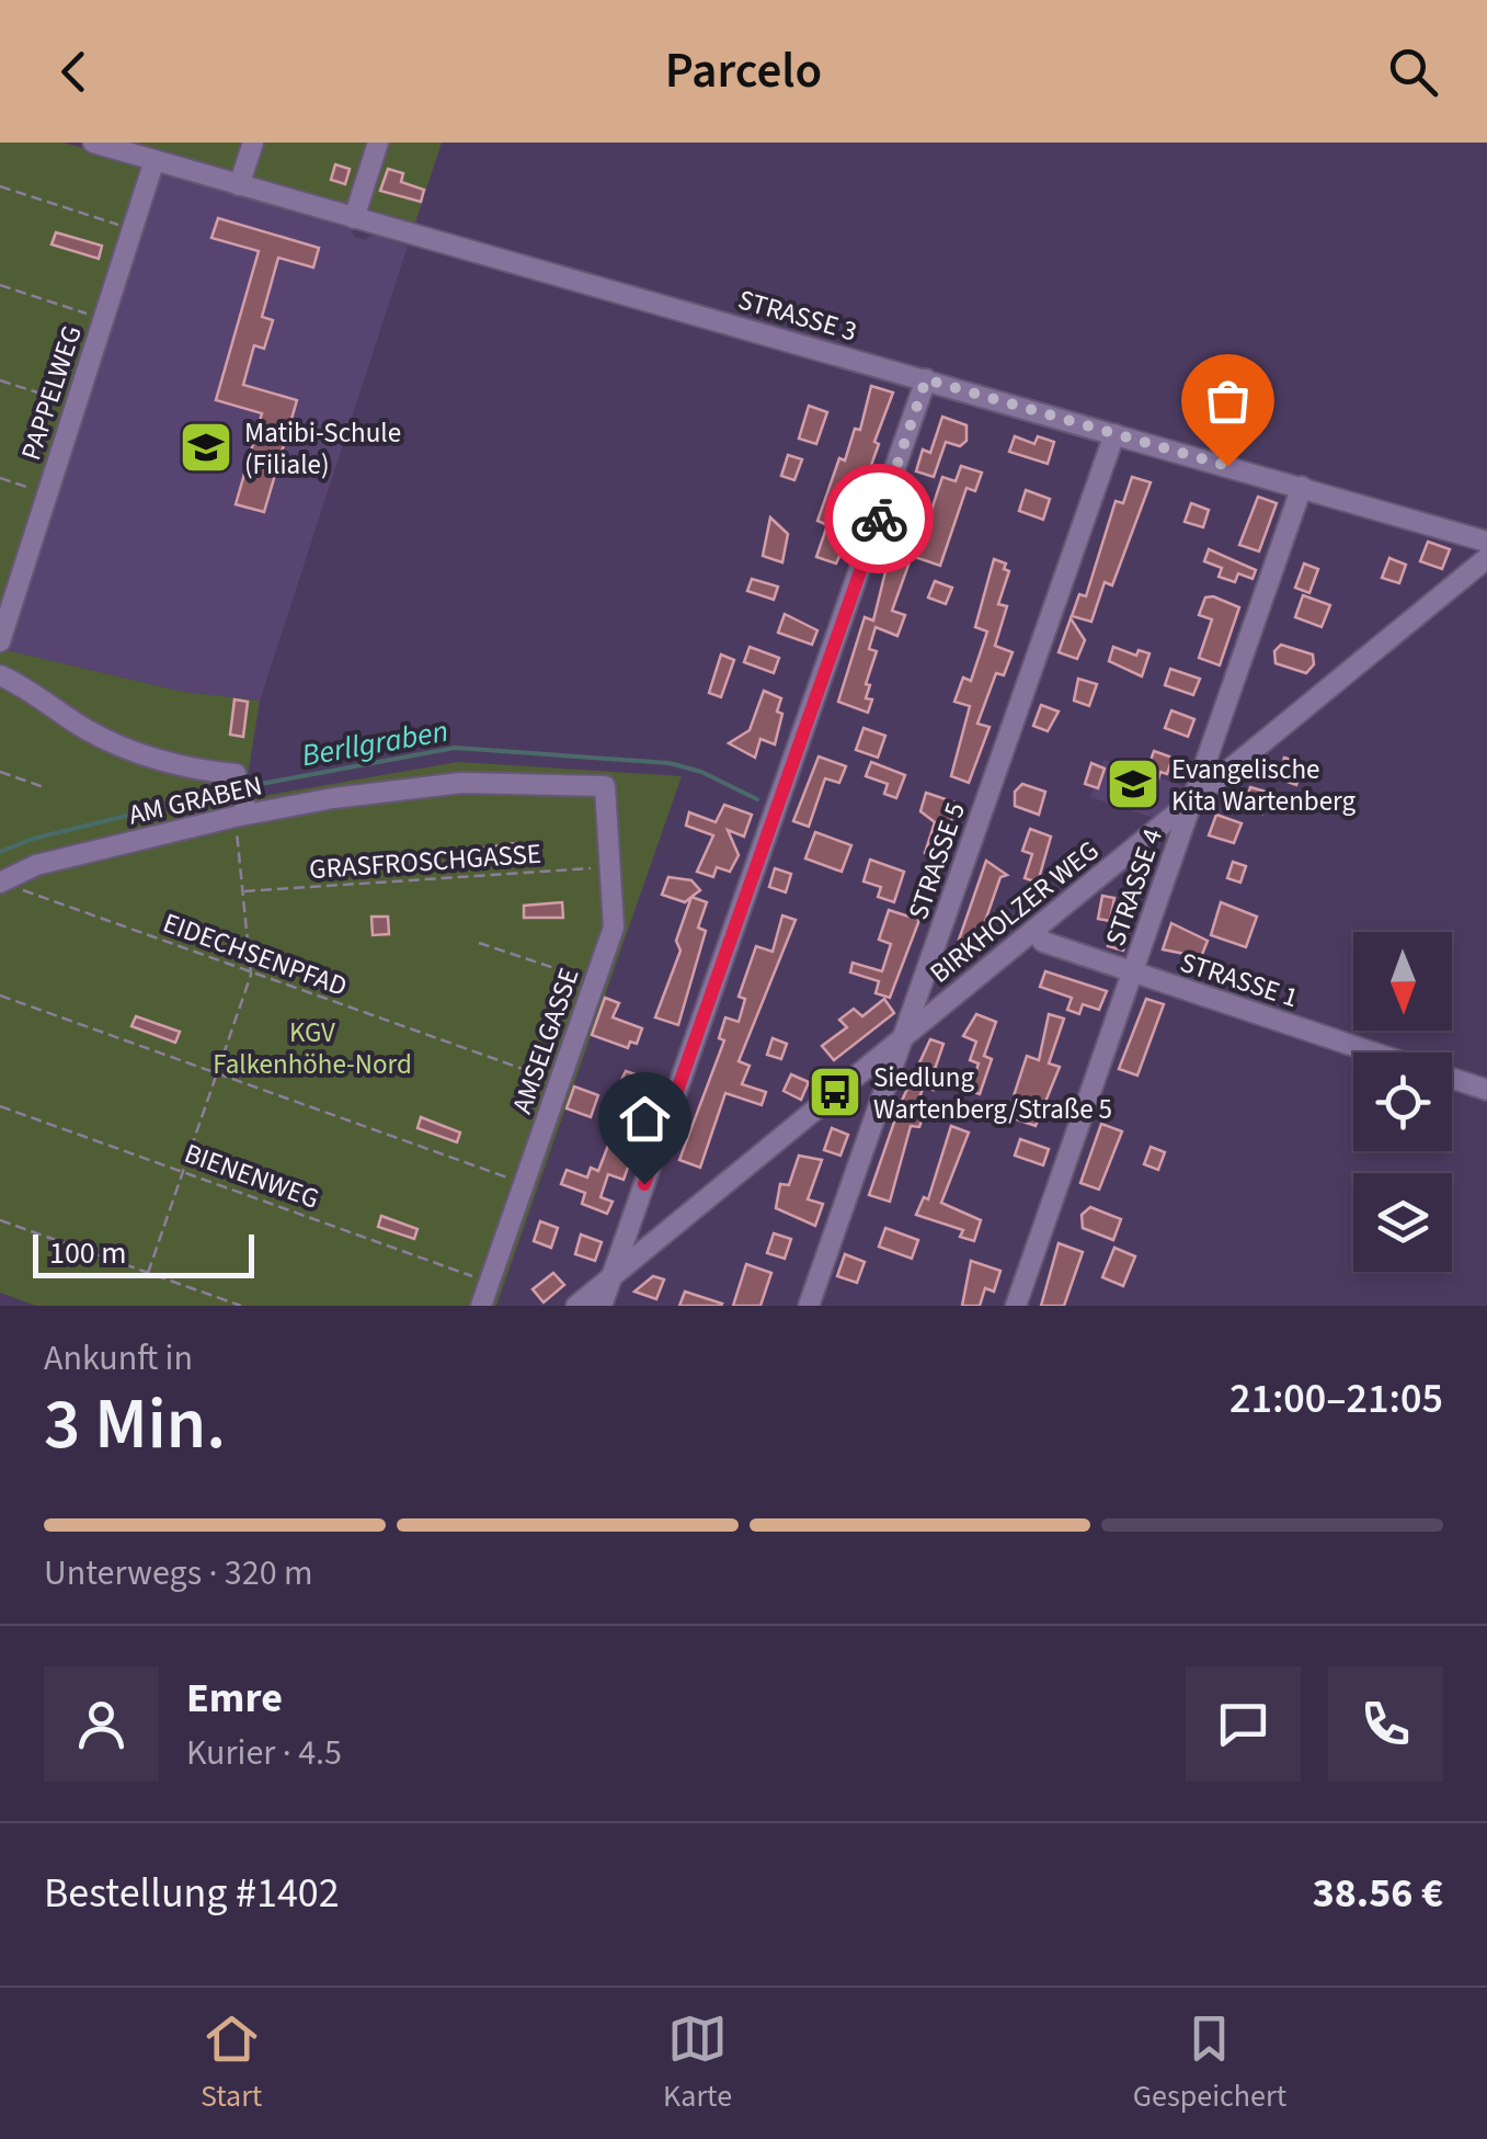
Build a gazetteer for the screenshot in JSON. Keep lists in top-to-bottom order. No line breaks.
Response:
{"streets":{"street":["STRASSE 3","PAPPELWEG","AM GRABEN","STRASSE 5","STRASSE 4","BIRKHOLZER WEG","STRASSE 1","AMSELGASSE"],"path":["GRASFROSCHGASSE","EIDECHSENPFAD","BIENENWEG"]},"crossings":[["STRASSE 3","PAPPELWEG"],["STRASSE 3","STRASSE 5"],["STRASSE 3","STRASSE 4"],["AM GRABEN","EIDECHSENPFAD"],["AM GRABEN","AMSELGASSE"],["GRASFROSCHGASSE","AMSELGASSE"],["STRASSE 5","BIRKHOLZER WEG"],["STRASSE 4","BIRKHOLZER WEG"],["STRASSE 4","STRASSE 1"],["BIRKHOLZER WEG","STRASSE 1"],["EIDECHSENPFAD","AMSELGASSE"],["AMSELGASSE","BIENENWEG"]],"water":["Berllgraben"],"parks":["KGV Falkenhöhe-Nord"],"places":{"school or university":["Matibi-Schule (Filiale)","Evangelische Kita Wartenberg"],"bus stop":["Siedlung Wartenberg/Straße 5"]},"scale_bar":"100 m","north":"bottom","page":{"header":"Parcelo","scale":"100 m","heading":["3 Min.","Ankunft in","21:00–21:05"],"panel":["Emre","Kurier · 4.5","Bestellung #1402","38.56 €"],"bar":"Unterwegs · 320 m","tabs":["Start","Karte","Gespeichert"]}}
